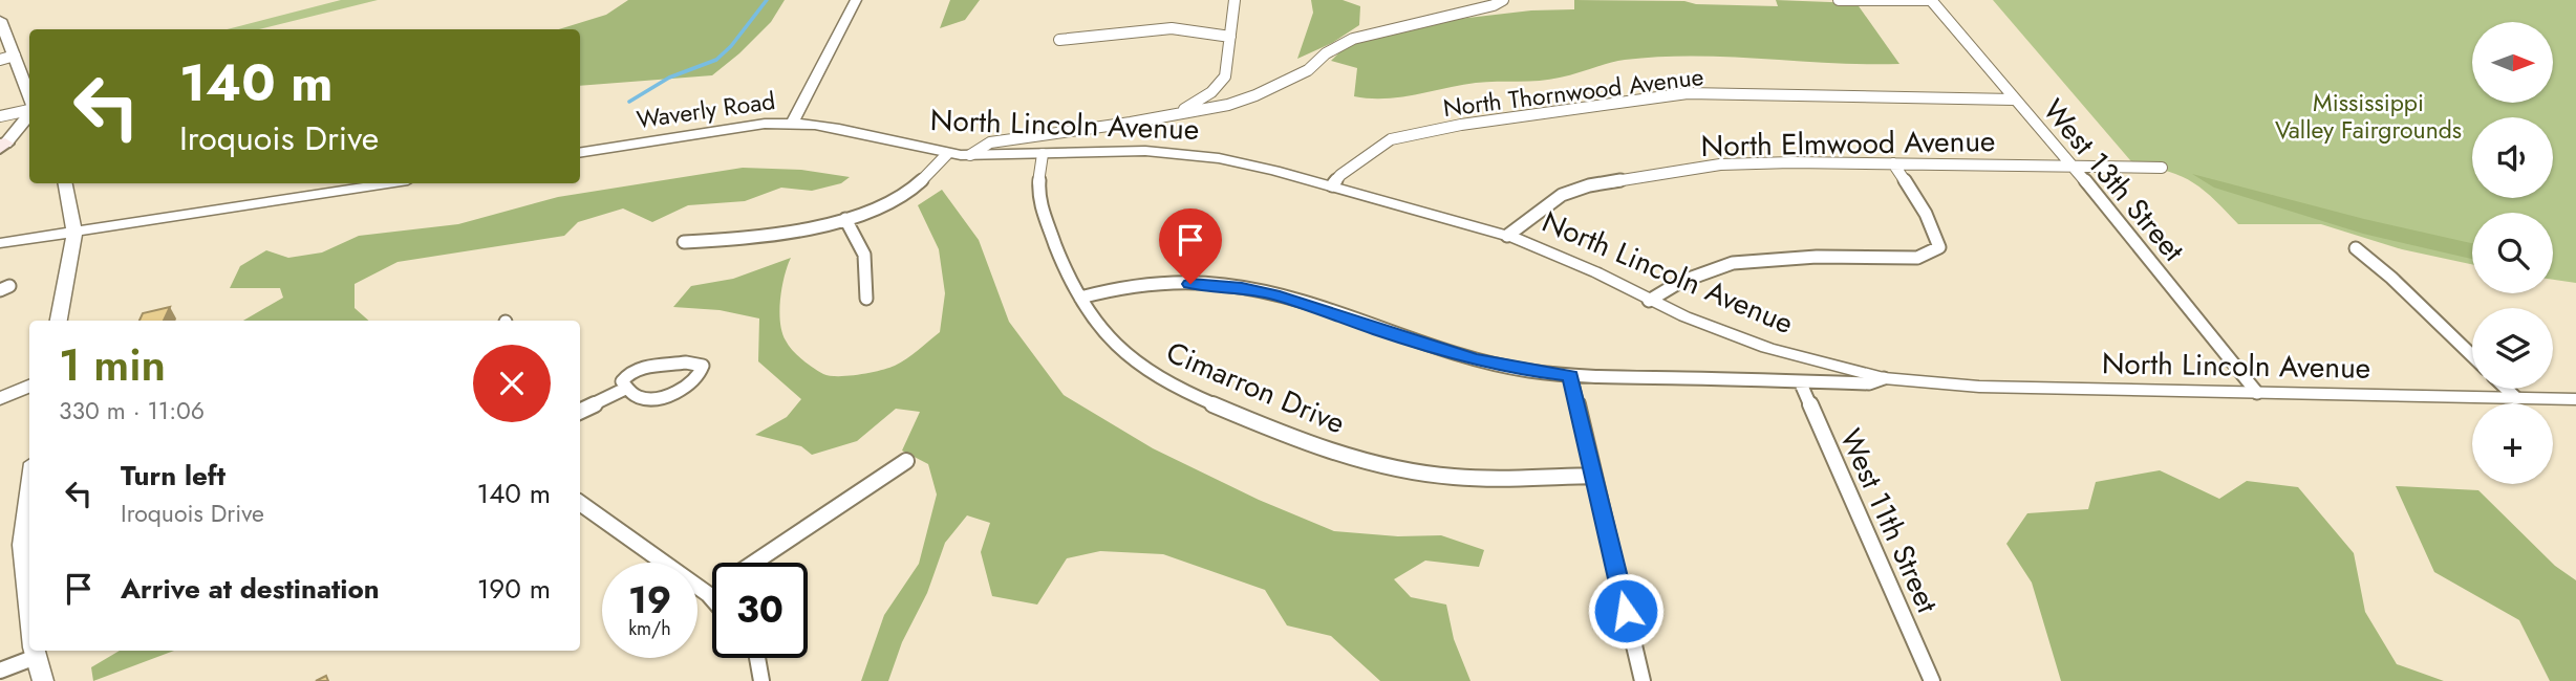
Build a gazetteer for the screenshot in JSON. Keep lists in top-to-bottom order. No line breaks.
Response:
{"streets":{"street":["North Thornwood Avenue","Waverly Road","North Lincoln Avenue","North Elmwood Avenue","West 13th Street","Cimarron Drive","West 11th Street"]},"crossings":[["North Thornwood Avenue","North Lincoln Avenue"],["North Thornwood Avenue","West 13th Street"],["Waverly Road","North Lincoln Avenue"],["North Lincoln Avenue","North Elmwood Avenue"],["North Lincoln Avenue","West 13th Street"],["North Lincoln Avenue","Cimarron Drive"],["North Elmwood Avenue","West 13th Street"]],"parks":["Mississippi Valley Fairgrounds"],"north":"right","page":{"map_buttons":"+","turn":["140 m","Iroquois Drive"],"heading":["1 min","330 m · 11:06"],"list":[{"name":"Turn left","note":"Iroquois Drive","value":"140 m"},{"name":"Arrive at destination","value":"190 m"}],"speed":"19 km/h","limit":"30"}}
